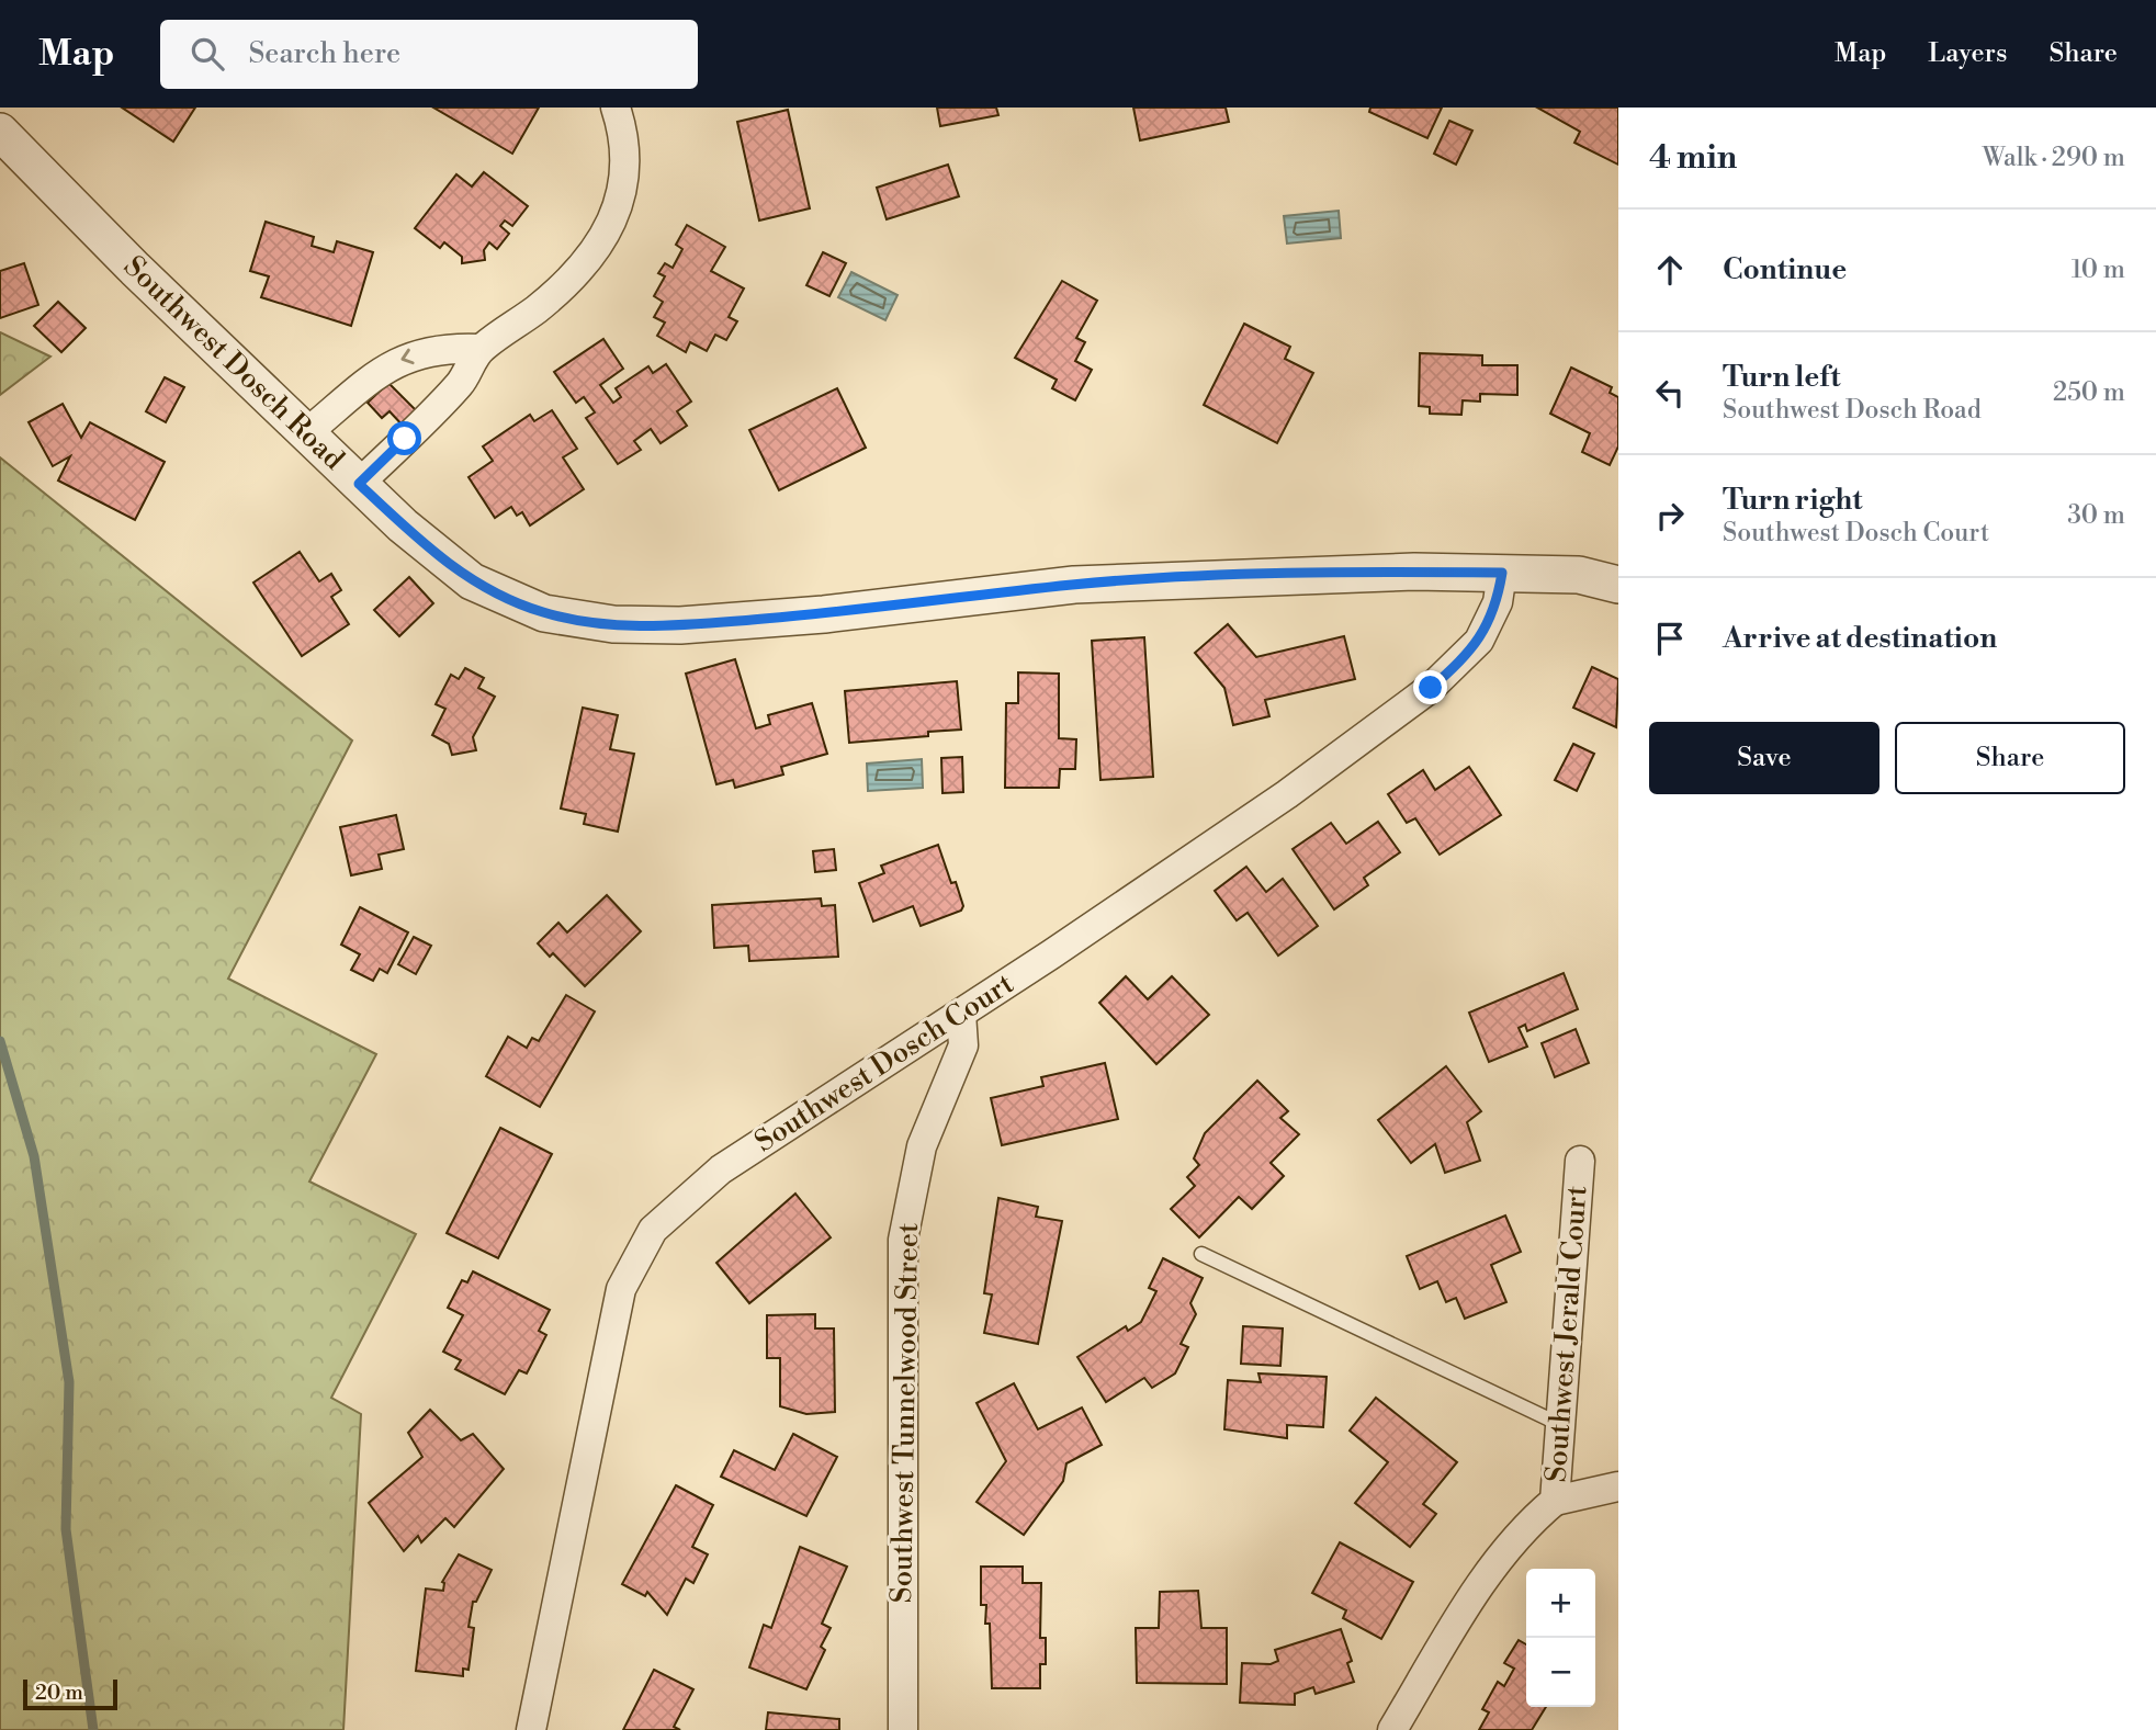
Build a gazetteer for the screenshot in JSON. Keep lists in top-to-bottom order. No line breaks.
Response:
{"streets":{"street":["Southwest Dosch Road","Southwest Dosch Court","Southwest Jerald Court","Southwest Tunnelwood Street"]},"crossings":[["Southwest Dosch Road","Southwest Dosch Court"],["Southwest Dosch Court","Southwest Tunnelwood Street"]],"scale_bar":"20 m","page":{"header":"Map","search":"Search here","nav":["Map","Layers","Share"],"heading":["4 min","Walk · 290 m"],"list":[["Continue","10 m"],["Turn left","Southwest Dosch Road","250 m"],["Turn right","Southwest Dosch Court","30 m"],"Arrive at destination"],"buttons":["Save","Share"],"map_buttons":["+","−"],"scale":"20 m"}}
